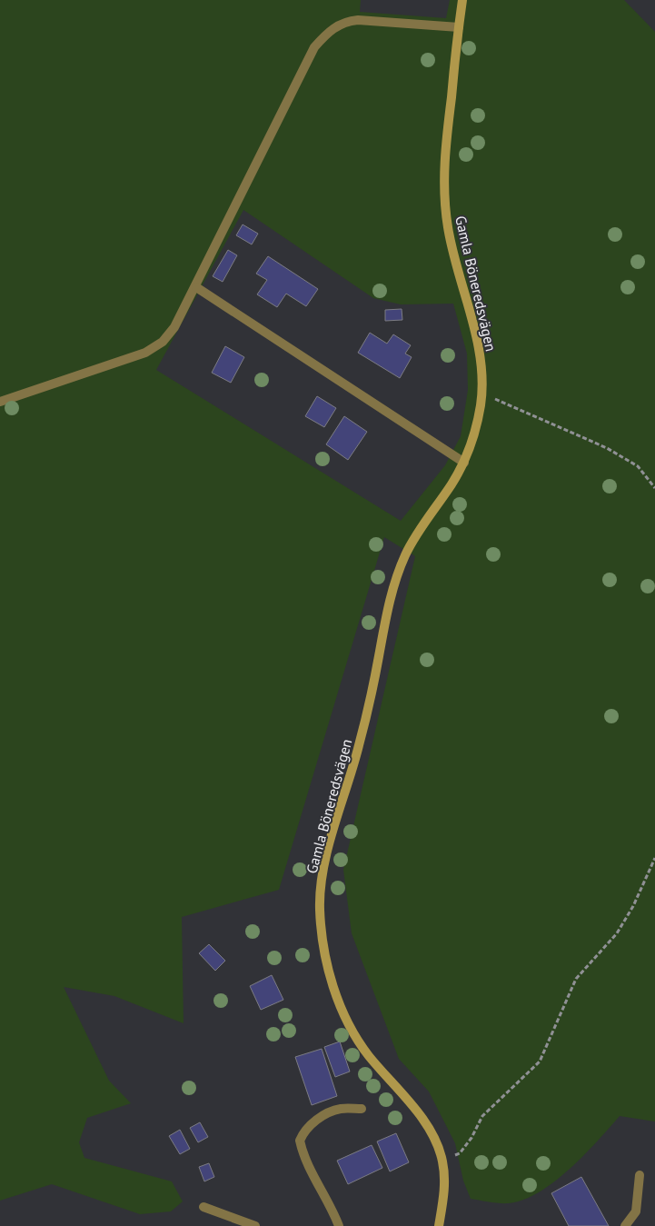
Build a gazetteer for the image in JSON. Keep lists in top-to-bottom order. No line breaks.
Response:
{"streets":{"street":["Gamla Böneredsvägen"]}}
